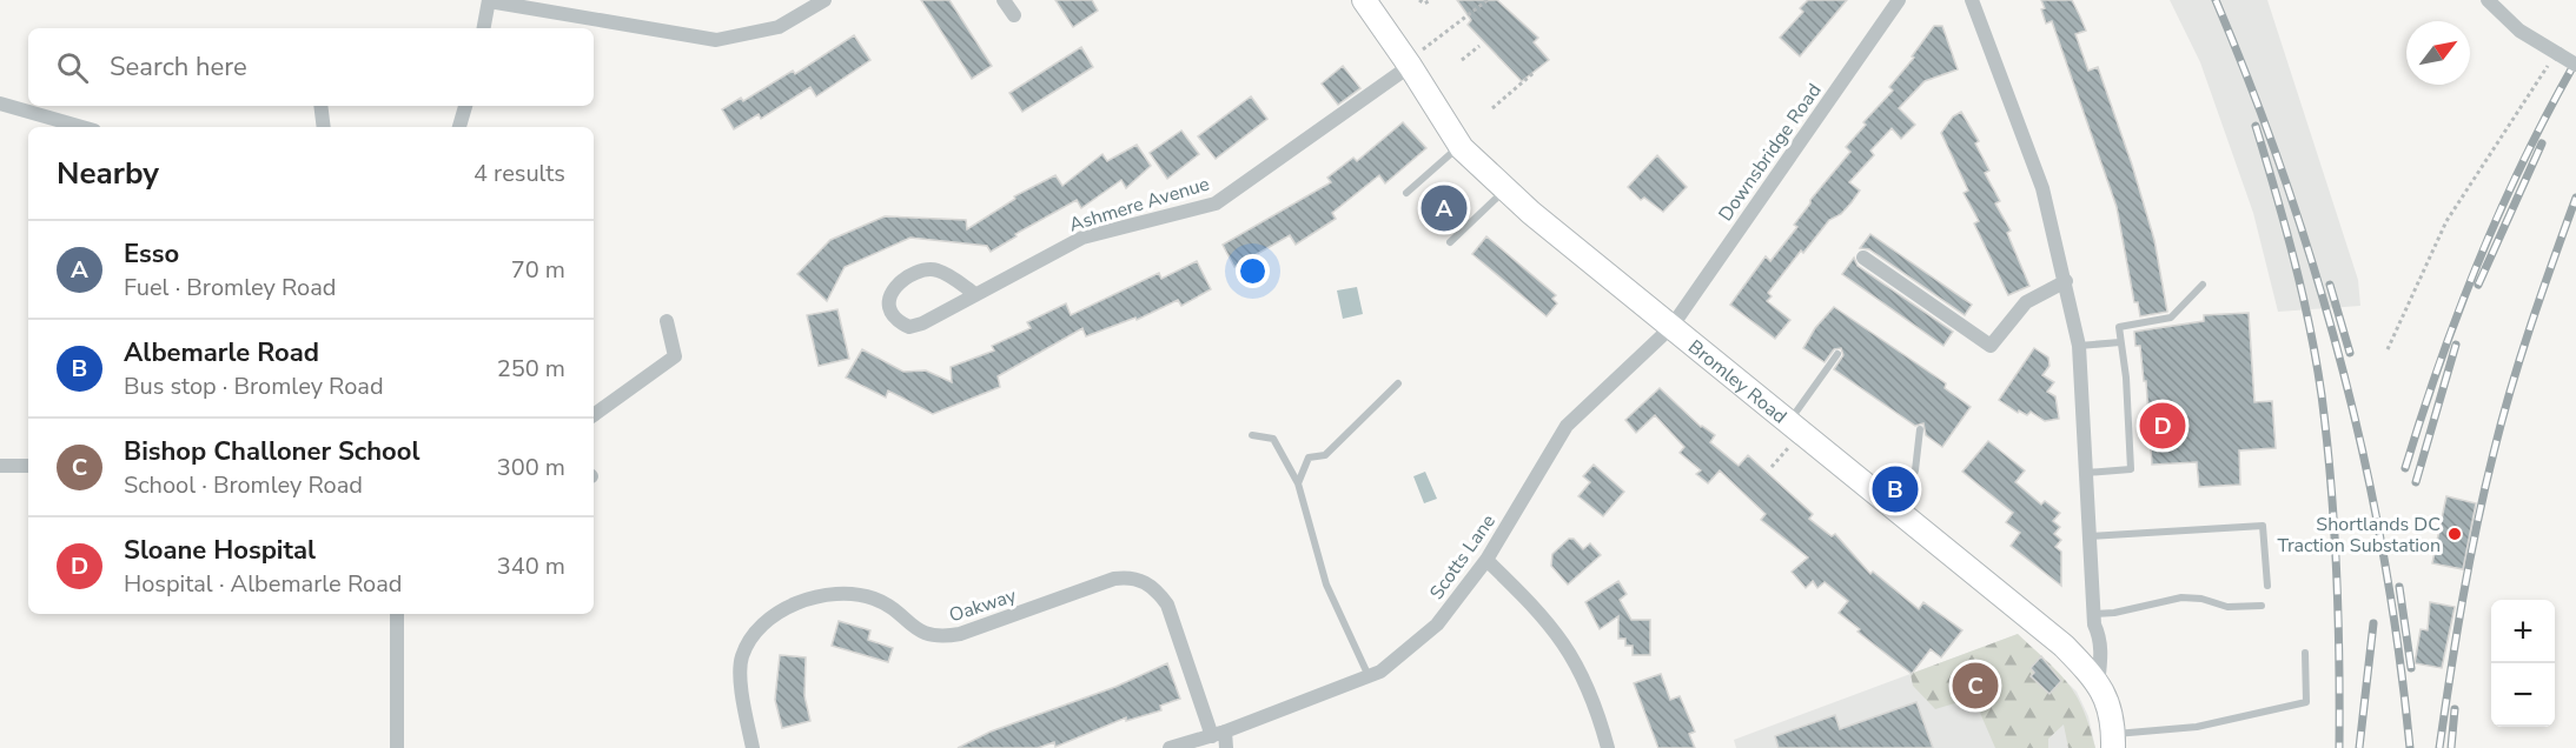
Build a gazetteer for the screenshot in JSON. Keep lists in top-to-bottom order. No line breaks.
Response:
{"streets":{"main road":["Bromley Road"],"street":["Downsbridge Road","Ashmere Avenue","Scotts Lane","Oakway"]},"crossings":[["Downsbridge Road","Bromley Road"],["Downsbridge Road","Scotts Lane"],["Ashmere Avenue","Bromley Road"],["Bromley Road","Scotts Lane"],["Scotts Lane","Oakway"]],"places":["Shortlands DC Traction Substation"],"north":"top right","page":{"search":"Search here","heading":["Nearby","4 results"],"pins":["A","D","B","C"],"list":[{"mark":"A","name":"Esso","note":"Fuel · Bromley Road","value":"70 m"},{"mark":"B","name":"Albemarle Road","note":"Bus stop · Bromley Road","value":"250 m"},{"mark":"C","name":"Bishop Challoner School","note":"School · Bromley Road","value":"300 m"},{"mark":"D","name":"Sloane Hospital","note":"Hospital · Albemarle Road","value":"340 m"}],"map_buttons":["+","−"]}}
